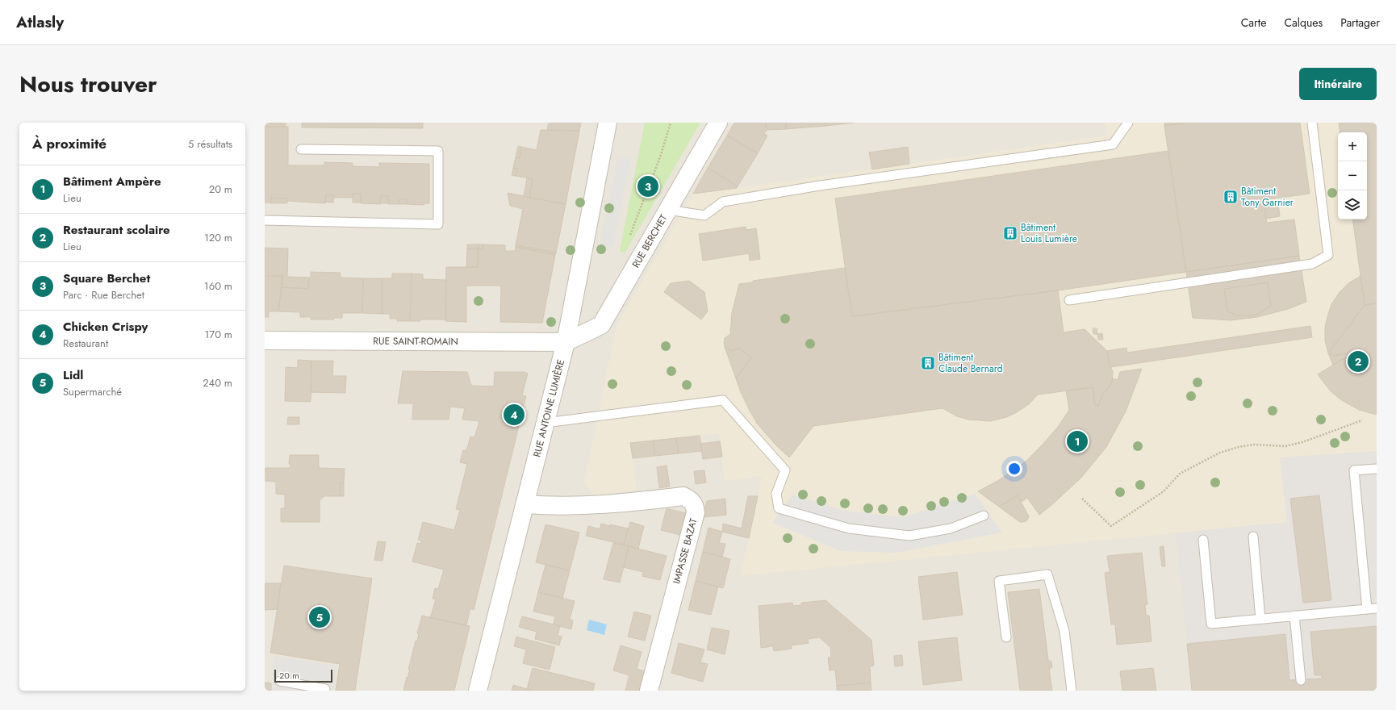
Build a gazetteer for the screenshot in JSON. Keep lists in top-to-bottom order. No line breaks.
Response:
{"streets":{"street":["RUE BERCHET","RUE SAINT-ROMAIN","RUE ANTOINE LUMIÈRE","IMPASSE BAZAT"]},"crossings":[["RUE BERCHET","RUE SAINT-ROMAIN"],["RUE BERCHET","RUE ANTOINE LUMIÈRE"],["RUE SAINT-ROMAIN","RUE ANTOINE LUMIÈRE"],["RUE ANTOINE LUMIÈRE","IMPASSE BAZAT"]],"places":{"building":["Bâtiment Tony Garnier","Bâtiment Louis Lumière","Bâtiment Claude Bernard"]},"scale_bar":"20 m","page":{"header":"Atlasly","nav":["Carte","Calques","Partager"],"title":"Nous trouver","buttons":"Itinéraire","heading":["À proximité","5 résultats"],"map_buttons":["+","−"],"list":[{"mark":"1","name":"Bâtiment Ampère","note":"Lieu","value":"20 m"},{"mark":"2","name":"Restaurant scolaire","note":"Lieu","value":"120 m"},{"mark":"3","name":"Square Berchet","note":"Parc · Rue Berchet","value":"160 m"},{"mark":"4","name":"Chicken Crispy","note":"Restaurant","value":"170 m"},{"mark":"5","name":"Lidl","note":"Supermarché","value":"240 m"}],"pins":["3","2","4","1","5"],"scale":"20 m"}}
